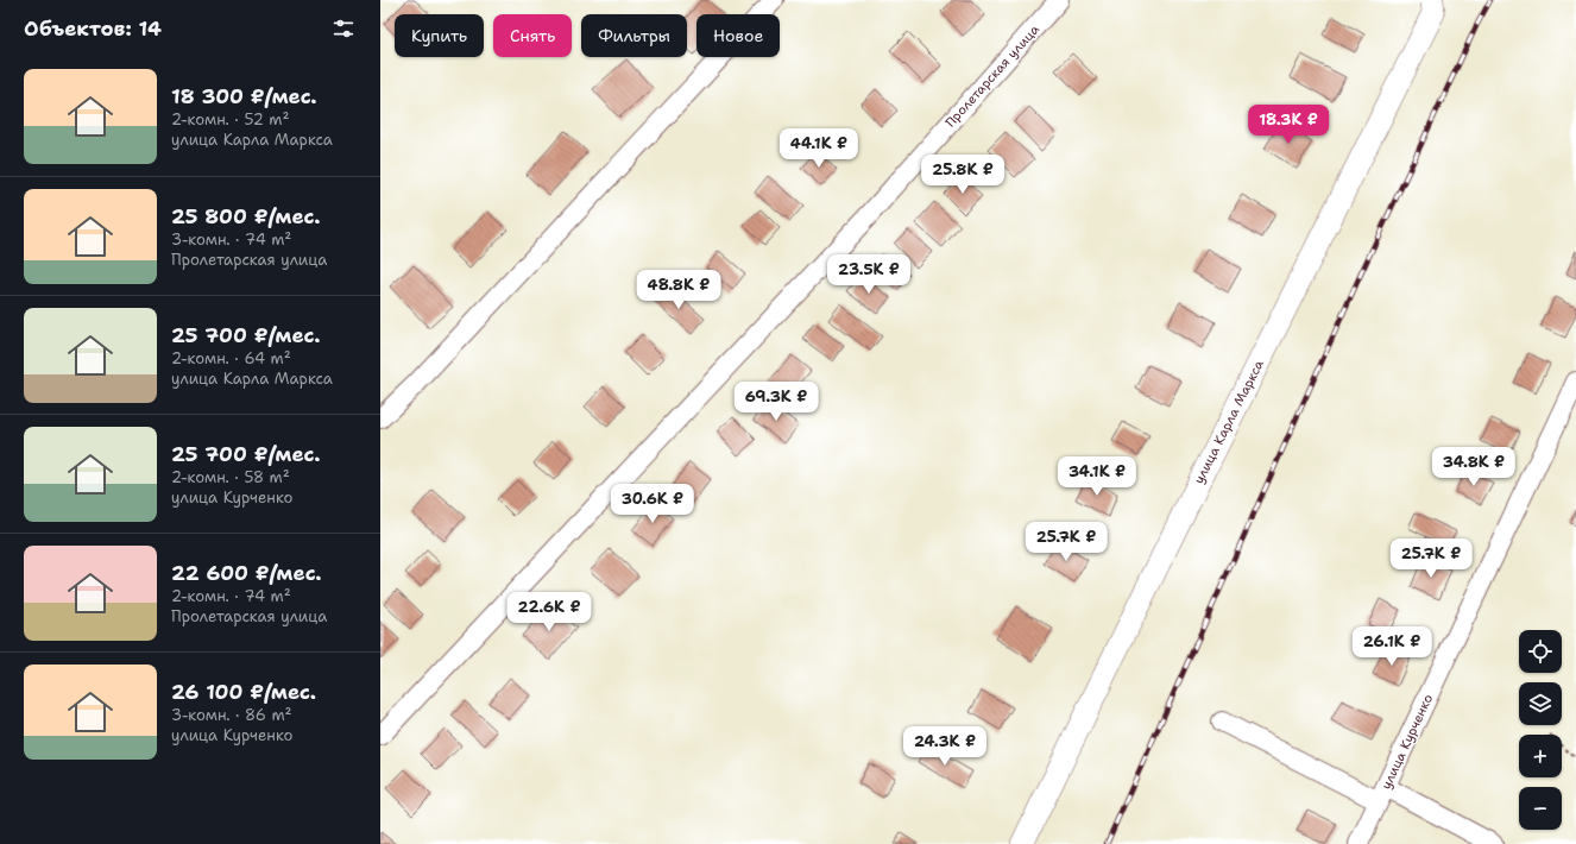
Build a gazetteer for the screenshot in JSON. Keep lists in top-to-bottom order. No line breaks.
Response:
{"streets":{"street":["Пролетарская улица","улица Карла Маркса","улица Курченко"]},"page":{"heading":"Объектов: 14","chip":["Купить","Снять","Фильтры","Новое"],"list":[{"name":"18 300 ₽/мес.","note":"2-комн. · 52 m² · улица Карла Маркса"},{"name":"25 800 ₽/мес.","note":"3-комн. · 74 m² · Пролетарская улица"},{"name":"25 700 ₽/мес.","note":"2-комн. · 64 m² · улица Карла Маркса"},{"name":"25 700 ₽/мес.","note":"2-комн. · 58 m² · улица Курченко"},{"name":"22 600 ₽/мес.","note":"2-комн. · 74 m² · Пролетарская улица"},{"name":"26 100 ₽/мес.","note":"3-комн. · 86 m² · улица Курченко"}],"price":["18.3K ₽","44.1K ₽","25.8K ₽","23.5K ₽","48.8K ₽","69.3K ₽","34.8K ₽","34.1K ₽","30.6K ₽","25.7K ₽","25.7K ₽","22.6K ₽","26.1K ₽","24.3K ₽"],"map_buttons":["+","−"]}}
